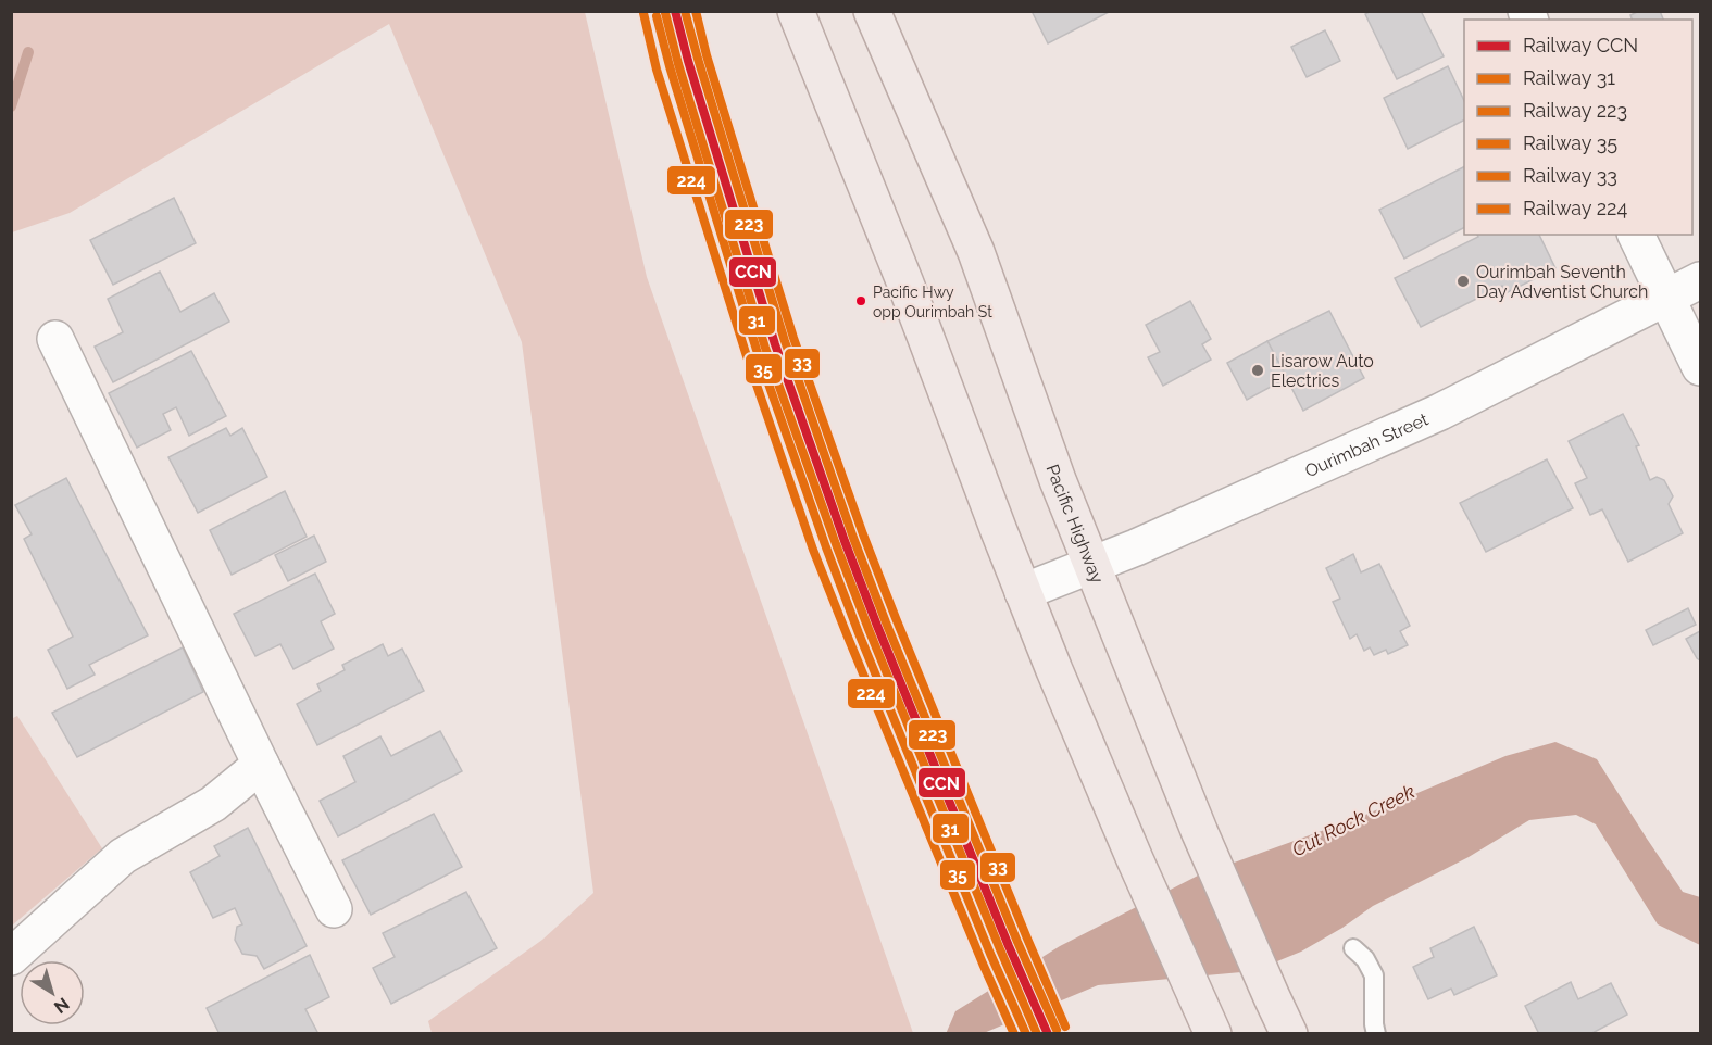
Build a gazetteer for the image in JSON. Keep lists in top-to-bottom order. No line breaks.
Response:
{"streets":{"main road":["Pacific Highway"],"street":["Ourimbah Street"]},"crossings":[["Ourimbah Street","Pacific Highway"]],"water":["Cut Rock Creek"],"places":["Ourimbah Seventh Day Adventist Church","Pacific Hwy opp Ourimbah St","Lisarow Auto Electrics"],"lines":["rail line CCN","rail line 223","rail line 33","rail line 31","rail line 224","rail line 35"],"legend":["Railway CCN","Railway 31","Railway 223","Railway 35","Railway 33","Railway 224"],"north":"bottom right"}
